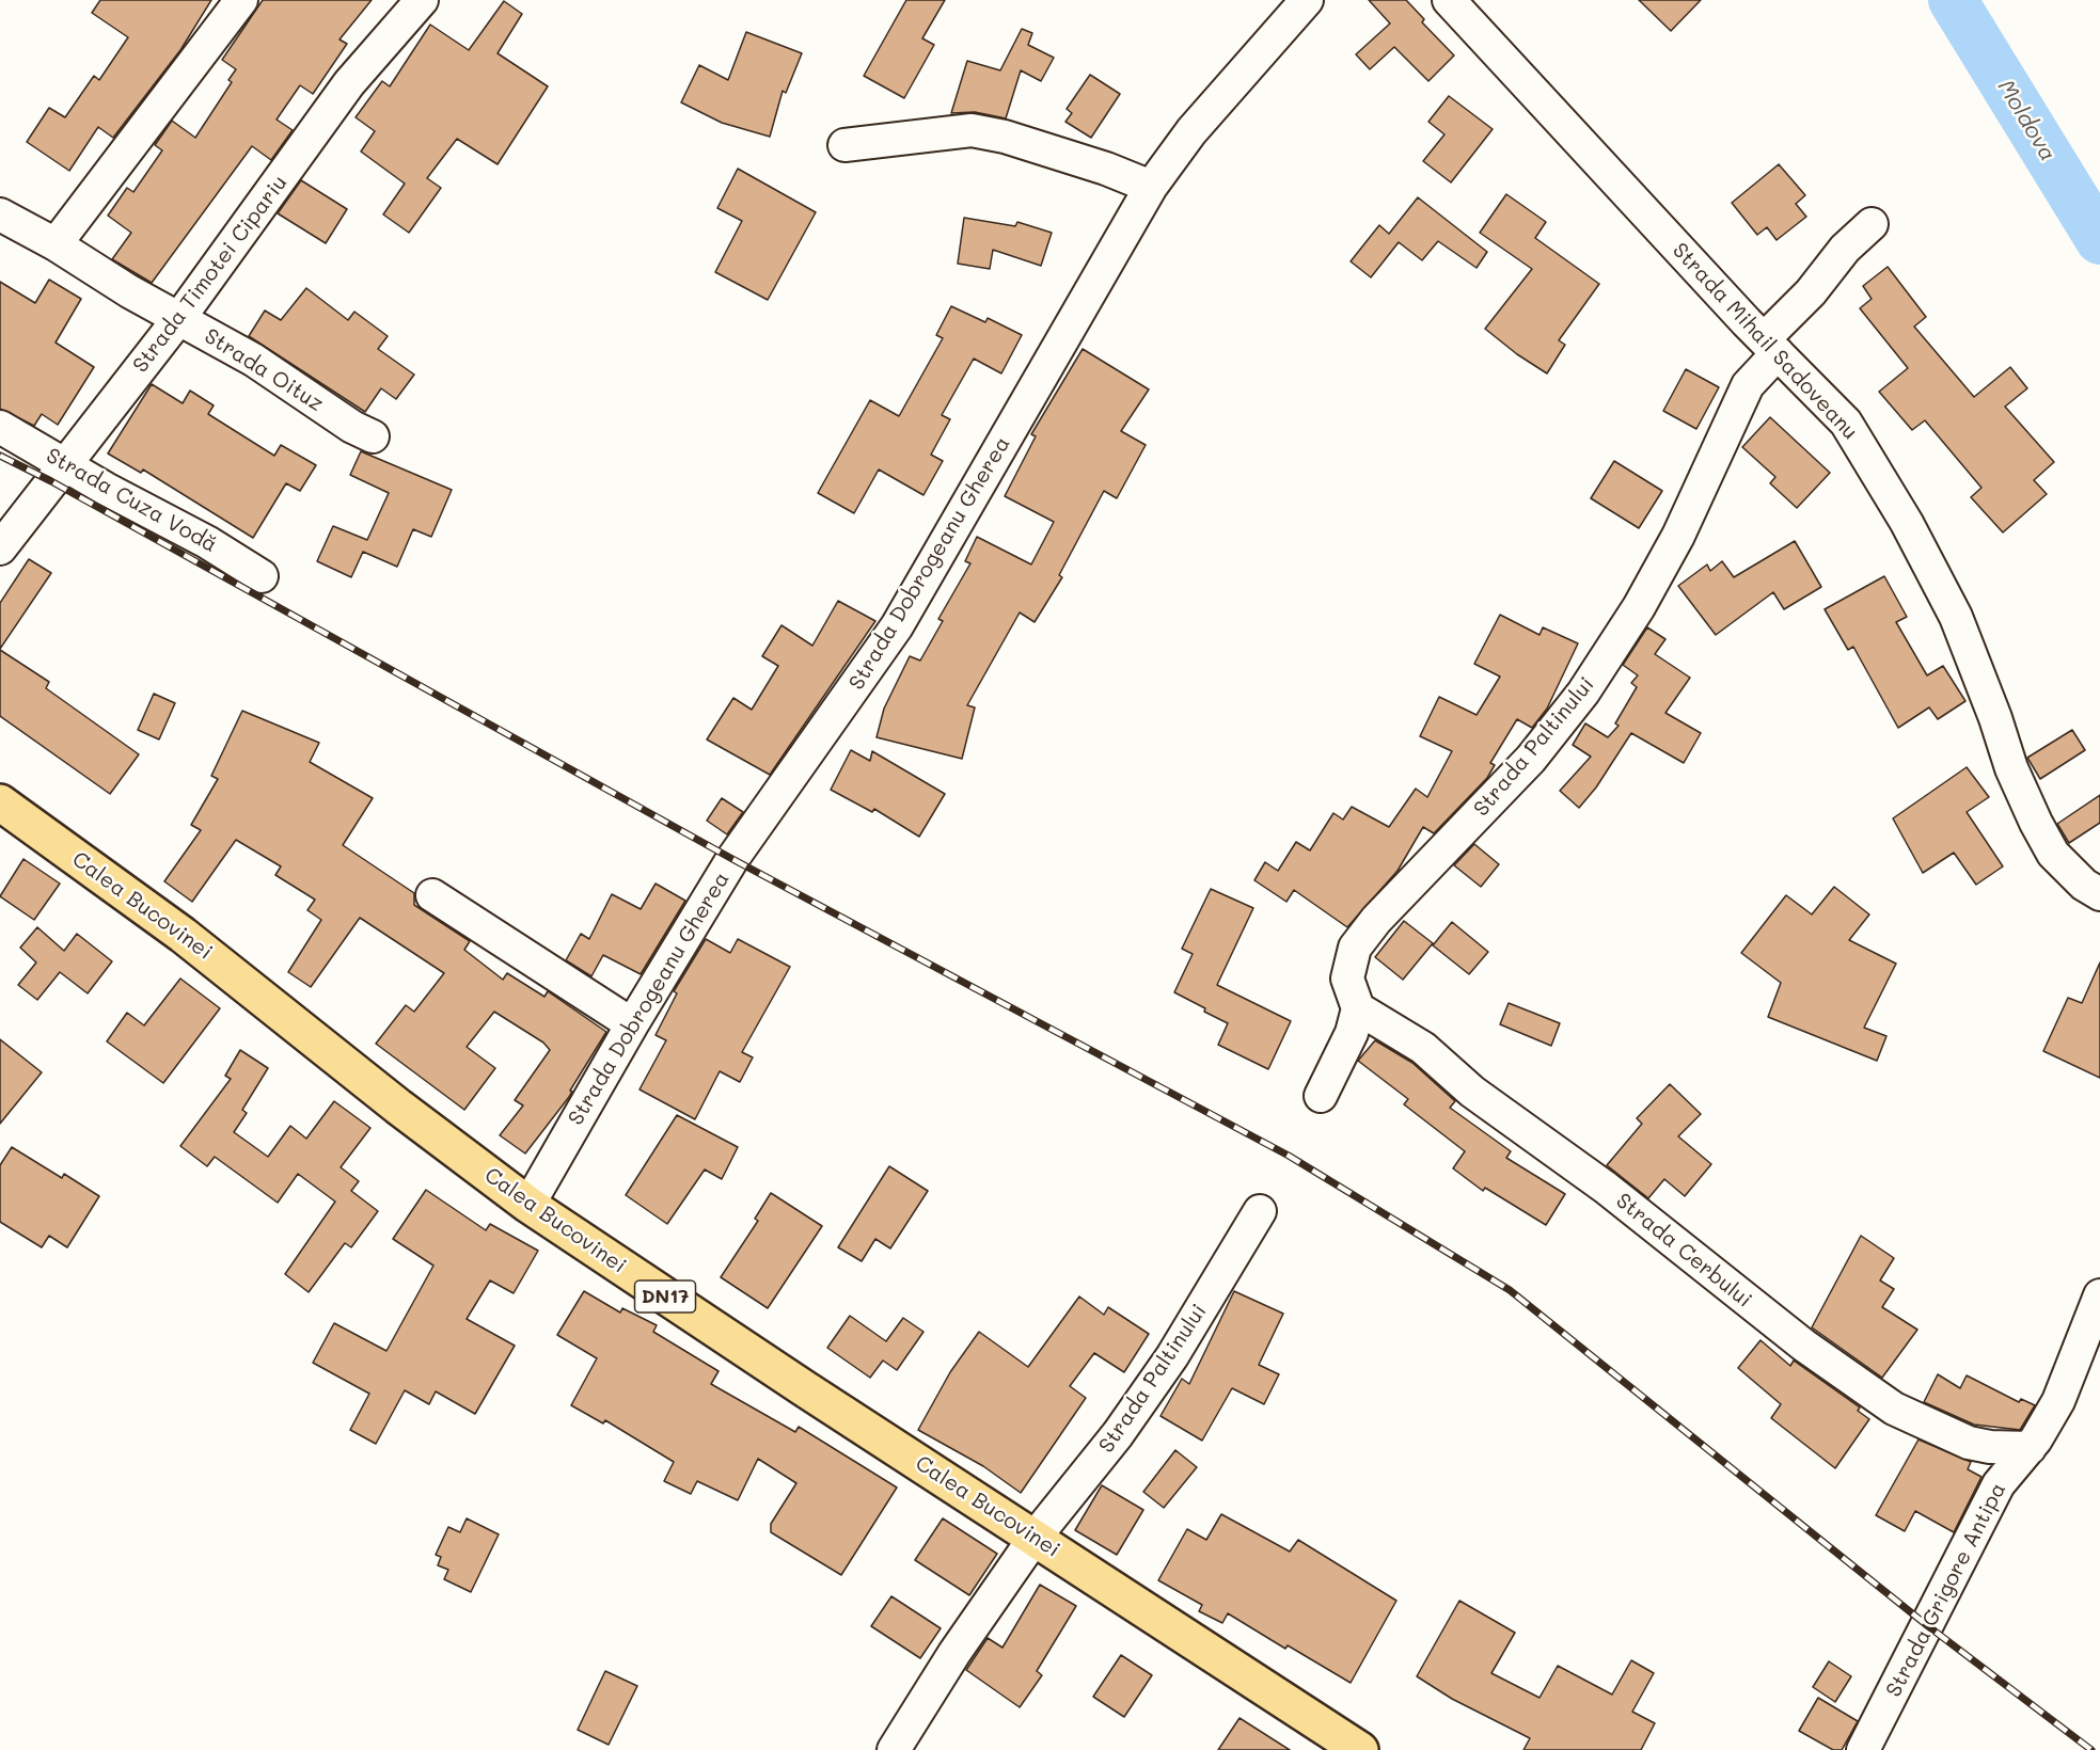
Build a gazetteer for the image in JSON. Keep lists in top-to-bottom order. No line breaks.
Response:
{"streets":{"highway":["Calea Bucovinei","DN17"],"street":["Strada Timotei Cipariu","Strada Mihail Sadoveanu","Strada Oituz","Strada Cuza Vodă","Strada Dobrogeanu Gherea","Strada Paltinului","Strada Cerbului","Strada Grigore Antipa"]},"crossings":[["Strada Timotei Cipariu","Strada Oituz"],["Strada Timotei Cipariu","Strada Cuza Vodă"],["Strada Mihail Sadoveanu","Strada Paltinului"],["Strada Dobrogeanu Gherea","Calea Bucovinei"],["Strada Paltinului","Calea Bucovinei"],["Strada Paltinului","Strada Cerbului"],["Strada Cerbului","Strada Grigore Antipa"]],"water":["Moldova"]}
